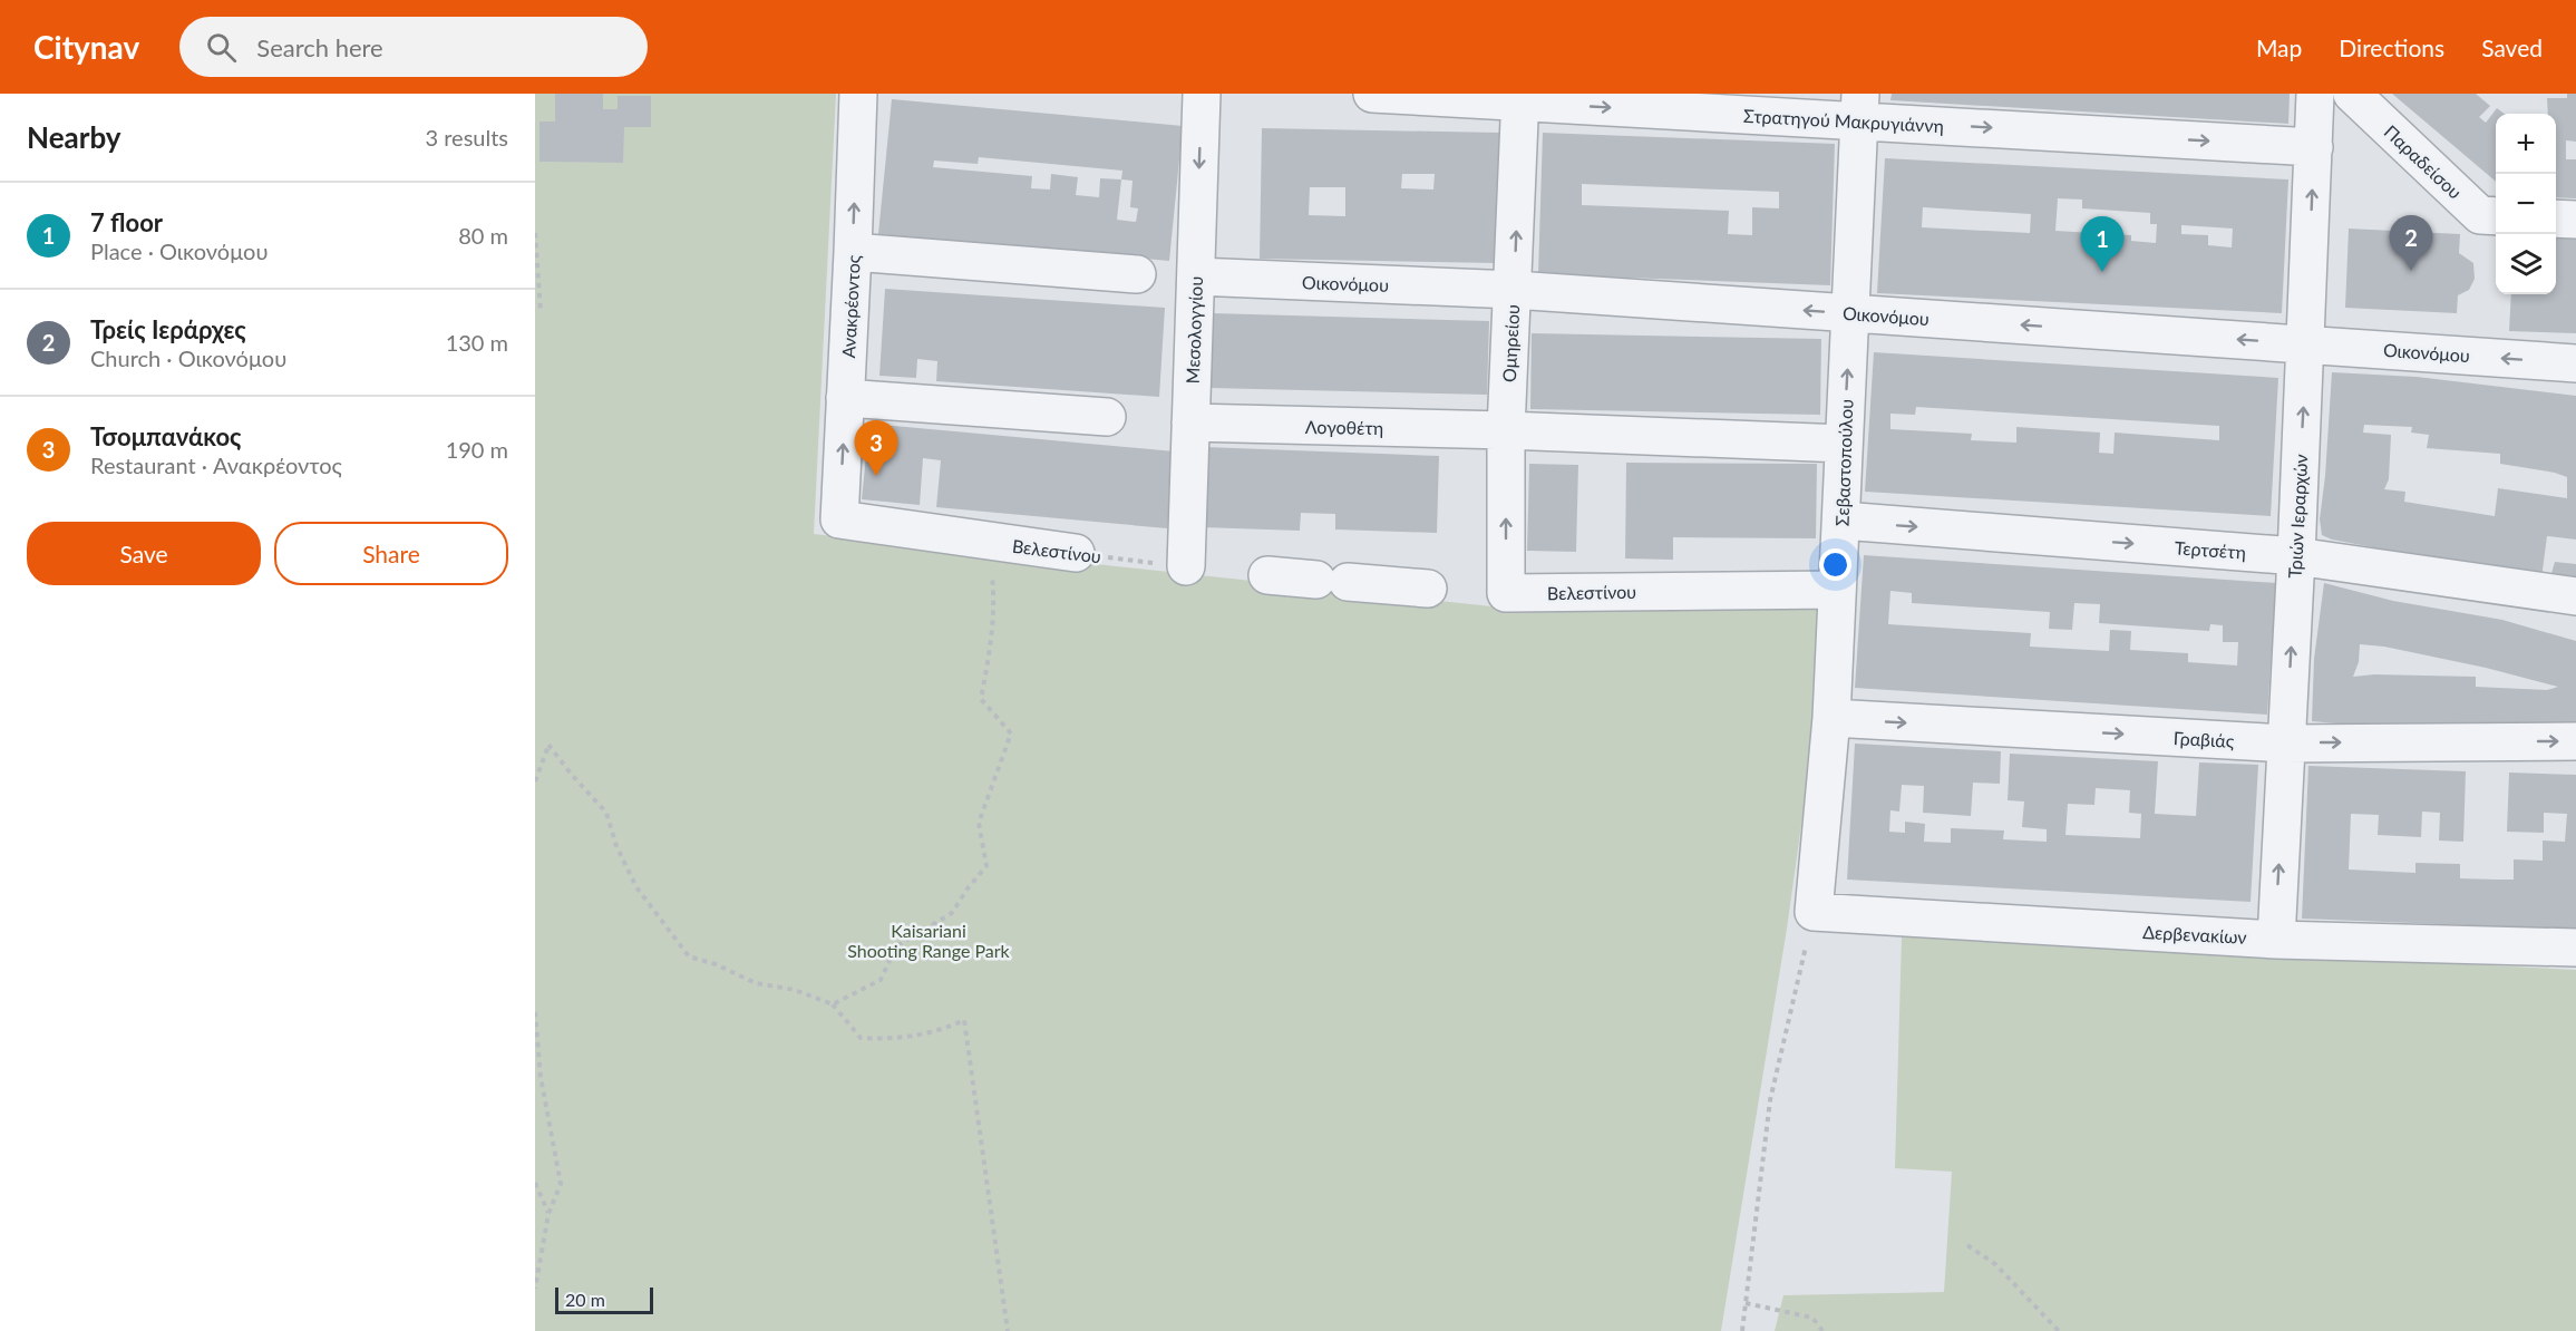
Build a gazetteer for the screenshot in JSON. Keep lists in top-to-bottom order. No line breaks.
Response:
{"streets":{"street":["Στρατηγού Μακρυγιάννη","Παραδείσου","Οικονόμου","Ανακρέοντος","Μεσολογγίου","Ομηρείου","Λογοθέτη","Σεβαστοπούλου","Τριών Ιεραρχών","Τερτσέτη","Βελεστίνου","Γραβιάς","Δερβενακίων"]},"crossings":[["Στρατηγού Μακρυγιάννη","Ομηρείου"],["Στρατηγού Μακρυγιάννη","Σεβαστοπούλου"],["Στρατηγού Μακρυγιάννη","Τριών Ιεραρχών"],["Οικονόμου","Μεσολογγίου"],["Οικονόμου","Ομηρείου"],["Οικονόμου","Σεβαστοπούλου"],["Οικονόμου","Τριών Ιεραρχών"],["Ανακρέοντος","Βελεστίνου"],["Μεσολογγίου","Λογοθέτη"],["Μεσολογγίου","Βελεστίνου"],["Ομηρείου","Λογοθέτη"],["Ομηρείου","Βελεστίνου"],["Λογοθέτη","Σεβαστοπούλου"],["Σεβαστοπούλου","Τερτσέτη"],["Σεβαστοπούλου","Βελεστίνου"],["Σεβαστοπούλου","Γραβιάς"],["Σεβαστοπούλου","Δερβενακίων"],["Τριών Ιεραρχών","Τερτσέτη"],["Τριών Ιεραρχών","Γραβιάς"],["Τριών Ιεραρχών","Δερβενακίων"]],"one_way":["Στρατηγού Μακρυγιάννη","Οικονόμου","Ανακρέοντος","Μεσολογγίου","Ομηρείου","Τριών Ιεραρχών","Τερτσέτη","Γραβιάς"],"parks":["Kaisariani Shooting Range Park"],"scale_bar":"20 m","page":{"header":"Citynav","search":"Search here","nav":["Map","Directions","Saved"],"heading":["Nearby","3 results"],"map_buttons":["+","−"],"list":[{"mark":"1","name":"7 floor","note":"Place · Οικονόμου","value":"80 m"},{"mark":"2","name":"Τρείς Ιεράρχες","note":"Church · Οικονόμου","value":"130 m"},{"mark":"3","name":"Τσομπανάκος","note":"Restaurant · Ανακρέοντος","value":"190 m"}],"pins":["2","1","3"],"buttons":["Save","Share"],"scale":"20 m"}}
